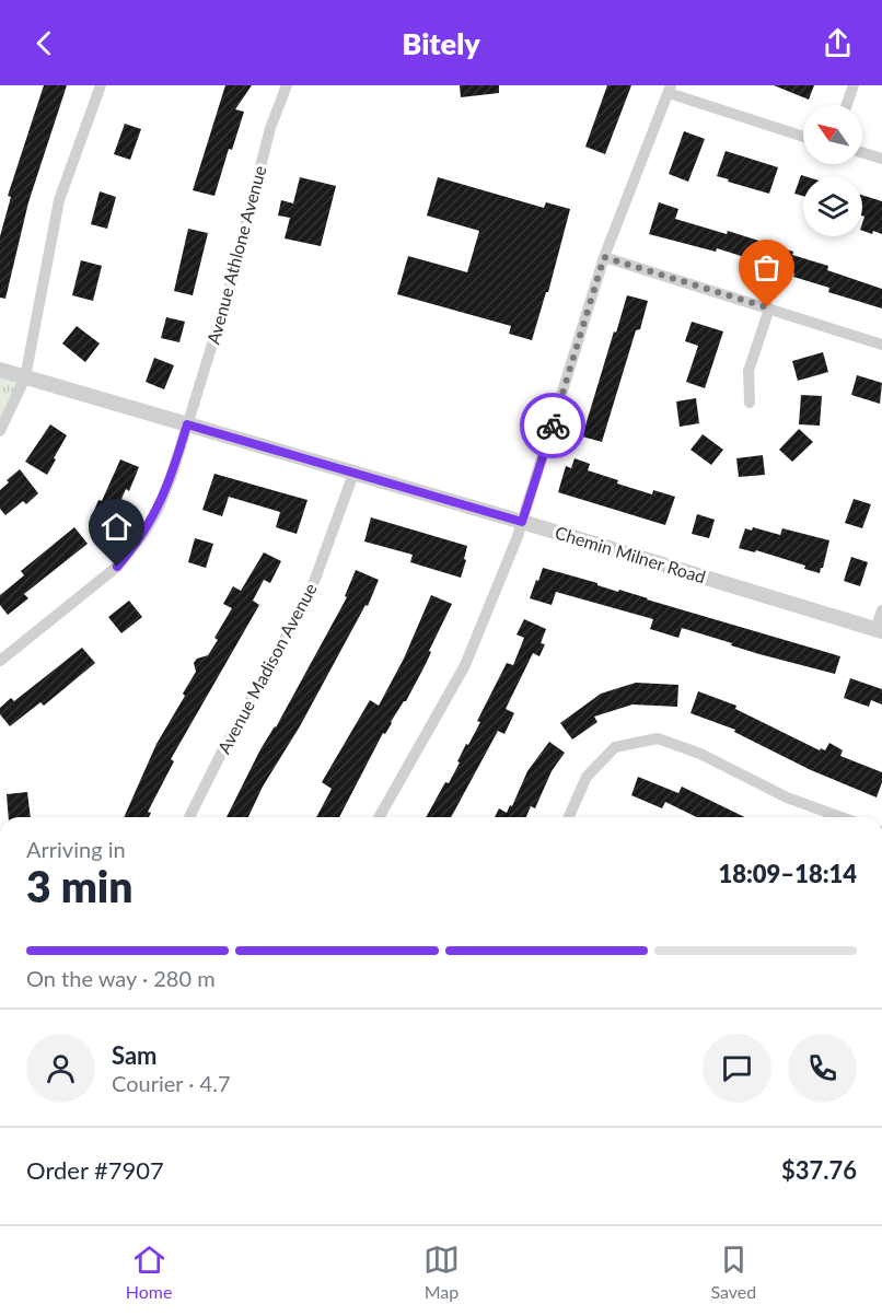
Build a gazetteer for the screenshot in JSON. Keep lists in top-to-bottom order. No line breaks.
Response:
{"streets":{"street":["Avenue Athlone Avenue","Chemin Milner Road","Avenue Madison Avenue"]},"crossings":[["Avenue Athlone Avenue","Chemin Milner Road"],["Chemin Milner Road","Avenue Madison Avenue"]],"north":"top left","page":{"header":"Bitely","heading":["3 min","Arriving in","18:09–18:14"],"panel":["Sam","Courier · 4.7","Order #7907","$37.76"],"bar":"On the way · 280 m","tabs":["Home","Map","Saved"]}}
